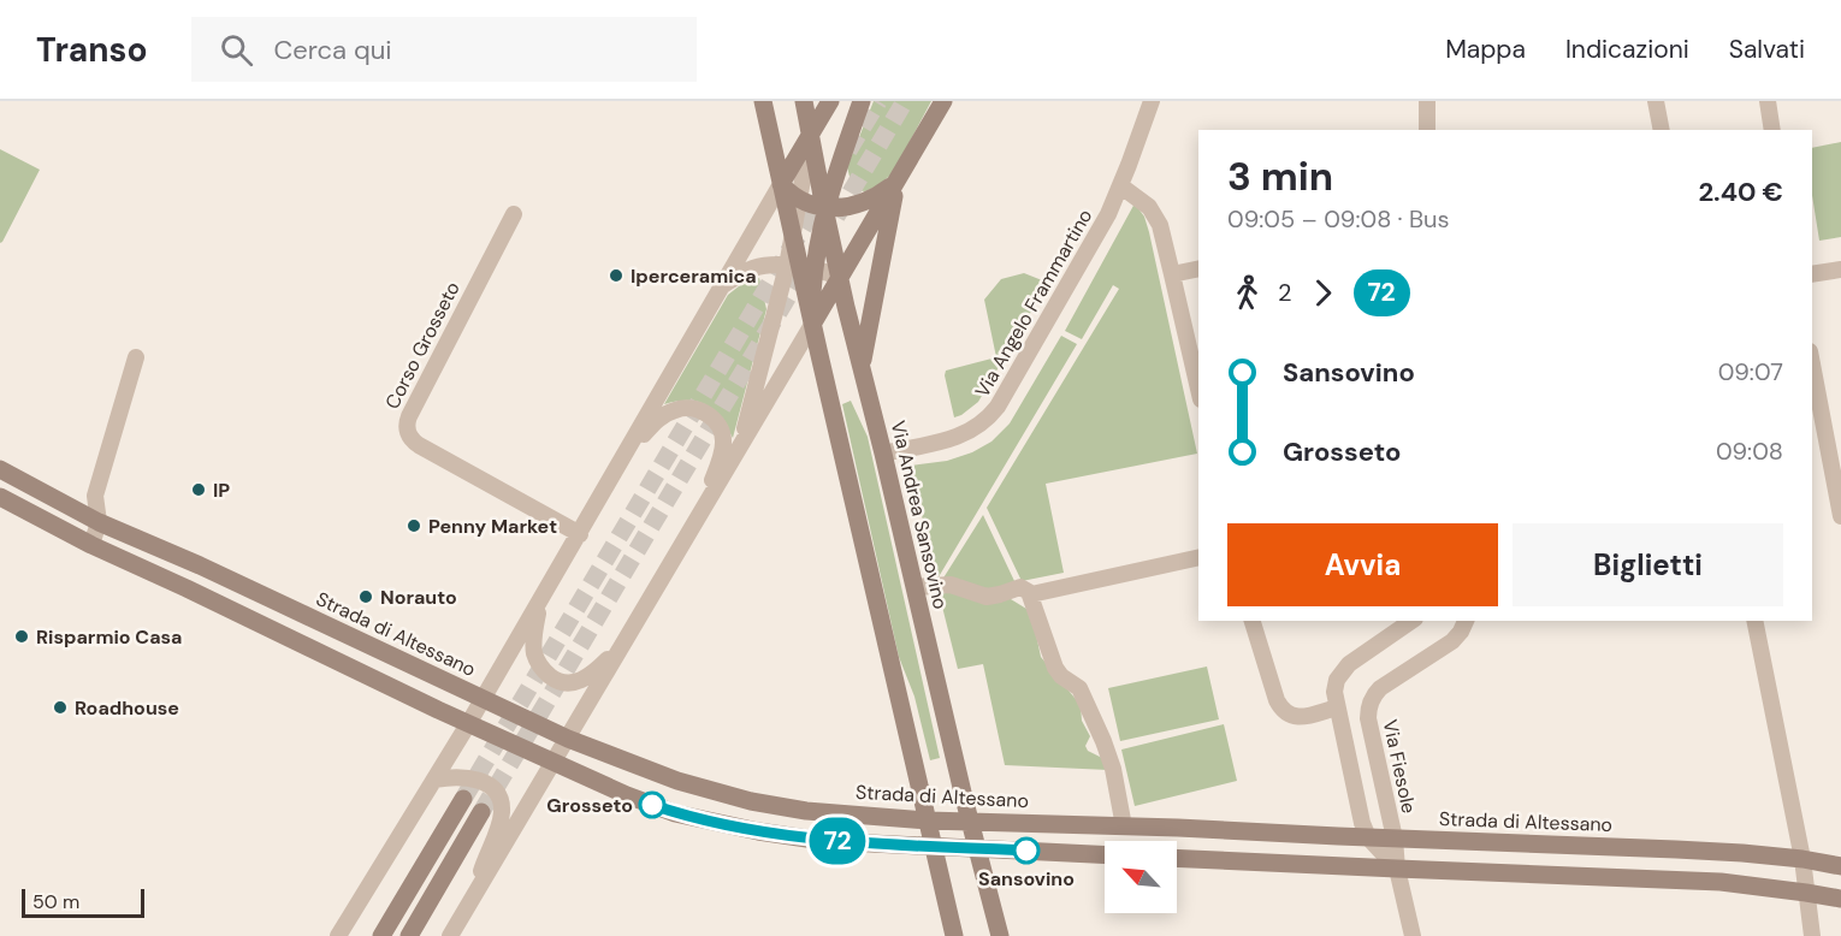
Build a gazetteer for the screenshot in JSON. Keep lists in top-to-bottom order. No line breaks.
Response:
{"streets":{"street":["Via Angelo Frammartino","Corso Grosseto","Via Andrea Sansovino","Strada di Altessano","Via Fiesole"]},"crossings":[["Via Angelo Frammartino","Via Andrea Sansovino"],["Via Andrea Sansovino","Strada di Altessano"],["Strada di Altessano","Via Fiesole"]],"places":["Iperceramica","IP","Penny Market","Norauto","Risparmio Casa","Roadhouse","Grosseto","Sansovino"],"lines":["bus line 72"],"scale_bar":"50 m","north":"top left","page":{"header":"Transo","search":"Cerca qui","nav":["Mappa","Indicazioni","Salvati"],"on_map":"72","heading":["3 min","09:05 – 09:08 · Bus","2.40 €"],"legs":["2","72"],"list":[{"name":"Sansovino","value":"09:07"},{"name":"Grosseto","value":"09:08"}],"buttons":["Avvia","Biglietti"],"scale":"50 m"}}
